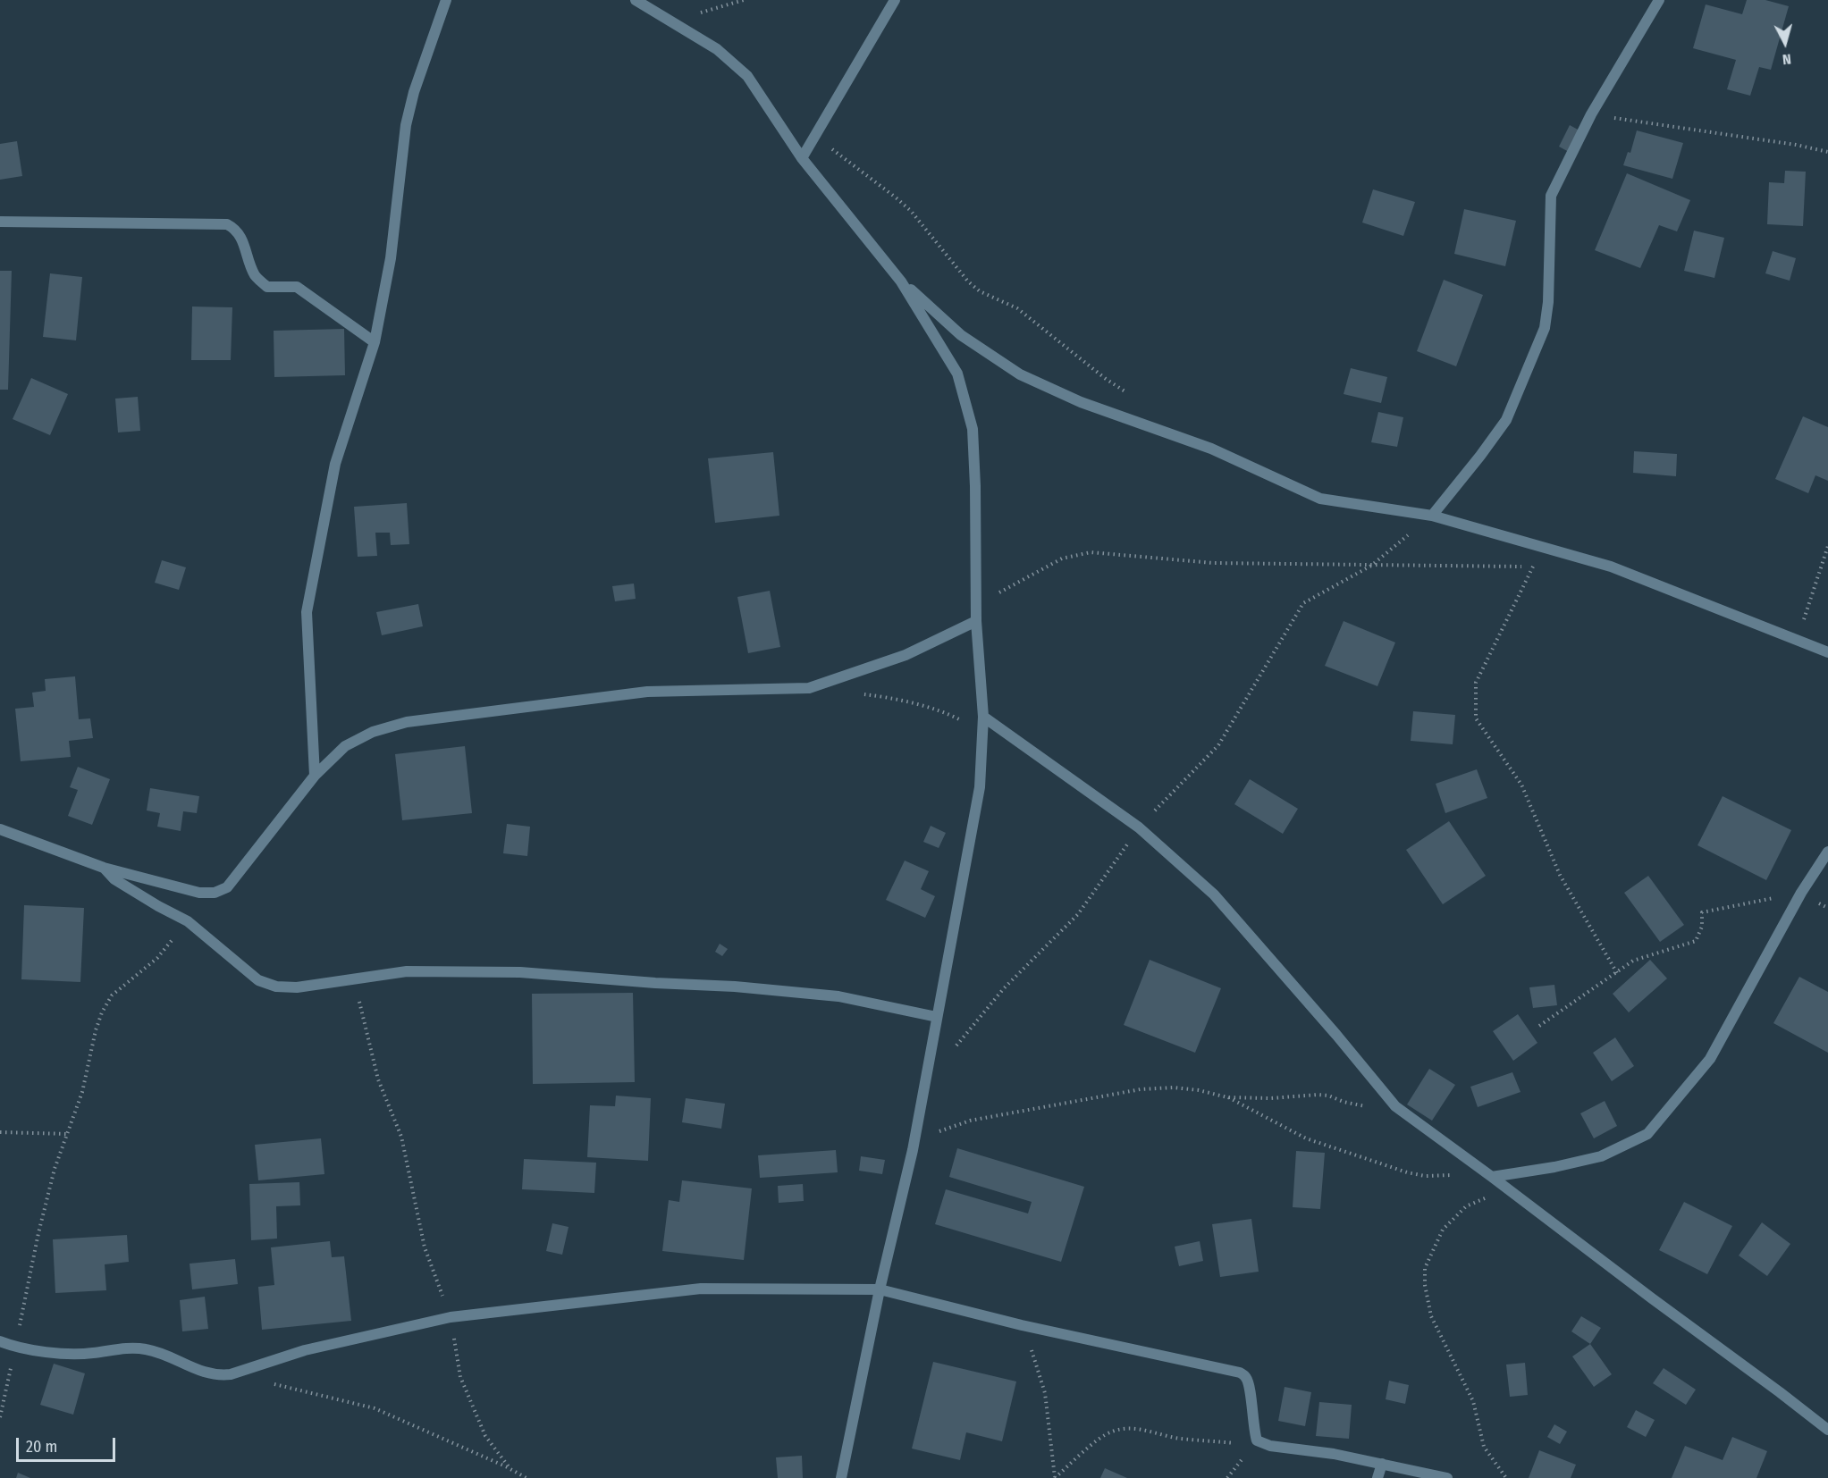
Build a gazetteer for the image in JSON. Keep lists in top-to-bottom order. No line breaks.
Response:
{"scale_bar":"20 m","north":"bottom"}
